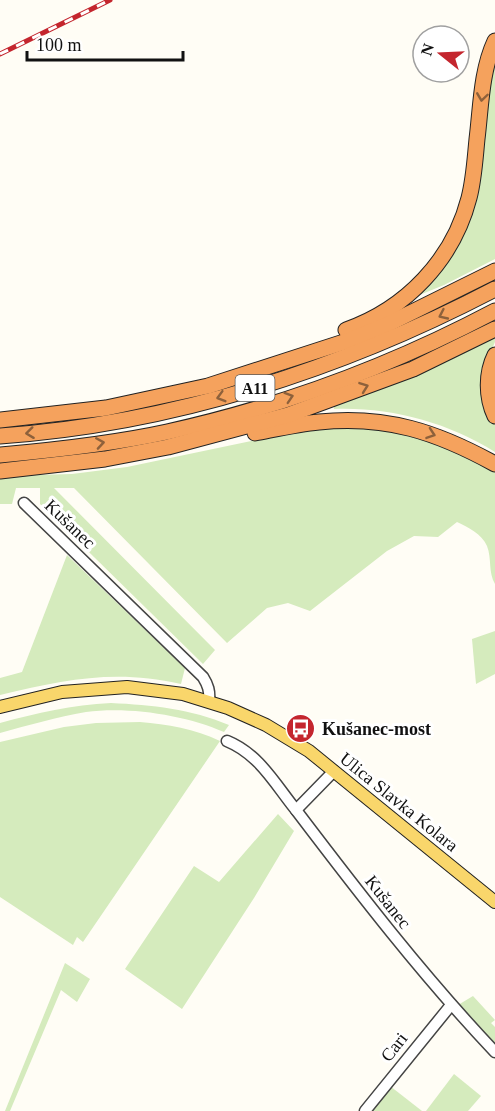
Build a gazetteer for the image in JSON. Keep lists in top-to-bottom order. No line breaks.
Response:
{"streets":{"highway":["A11"],"main road":["Ulica Slavka Kolara"],"street":["Kušanec","Cari"]},"crossings":[["Kušanec","Ulica Slavka Kolara"],["Kušanec","Cari"]],"places":{"bus stop":["Kušanec-most"]},"scale_bar":"100 m","north":"left"}
